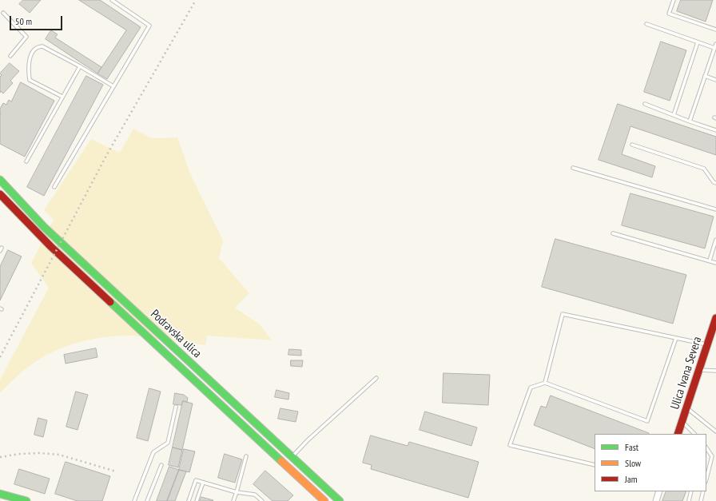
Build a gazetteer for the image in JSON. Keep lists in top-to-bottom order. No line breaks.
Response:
{"streets":{"main road":["Podravska ulica","Ulica Ivana Severa"]},"legend":["Fast","Slow","Jam"],"scale_bar":"50 m"}
